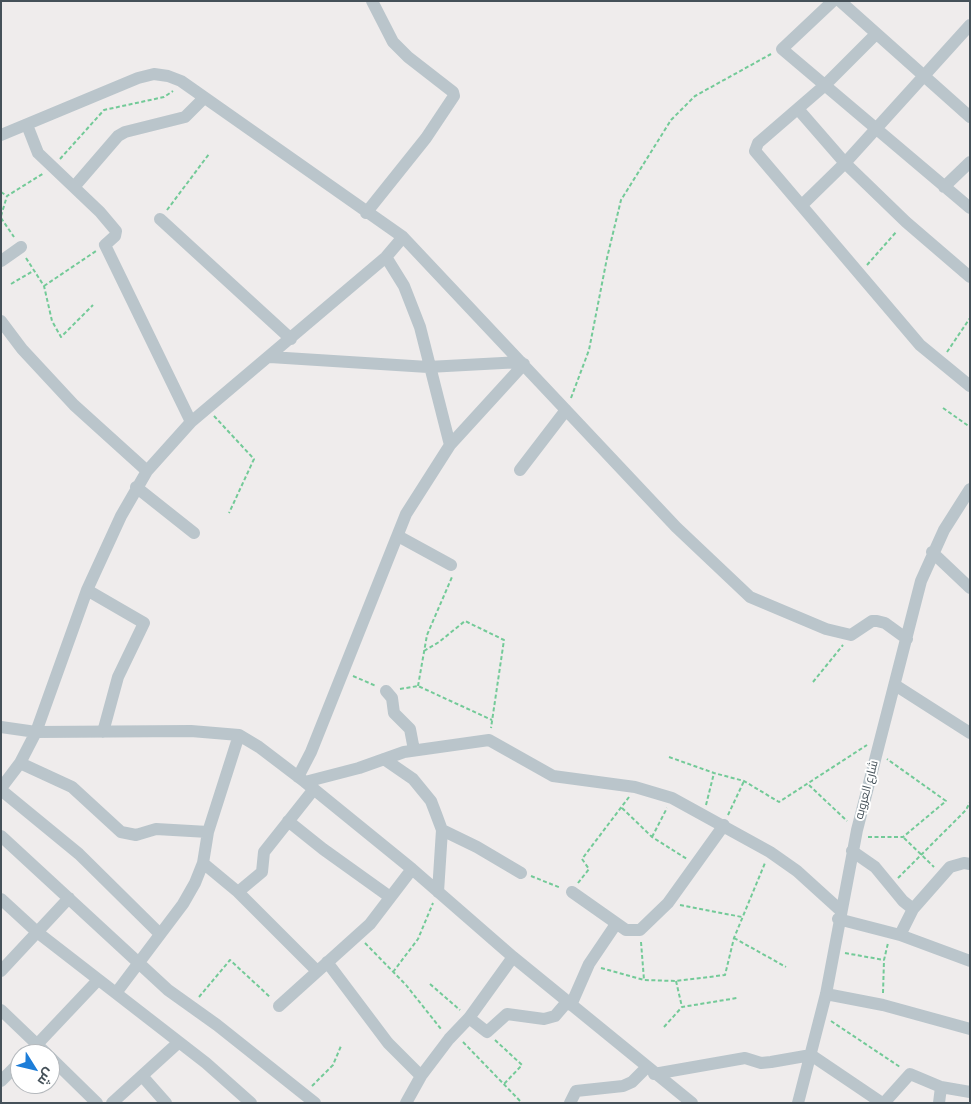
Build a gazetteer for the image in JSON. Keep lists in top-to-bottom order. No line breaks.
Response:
{"streets":{"street":["شارع العروبه"]},"north":"bottom right"}
